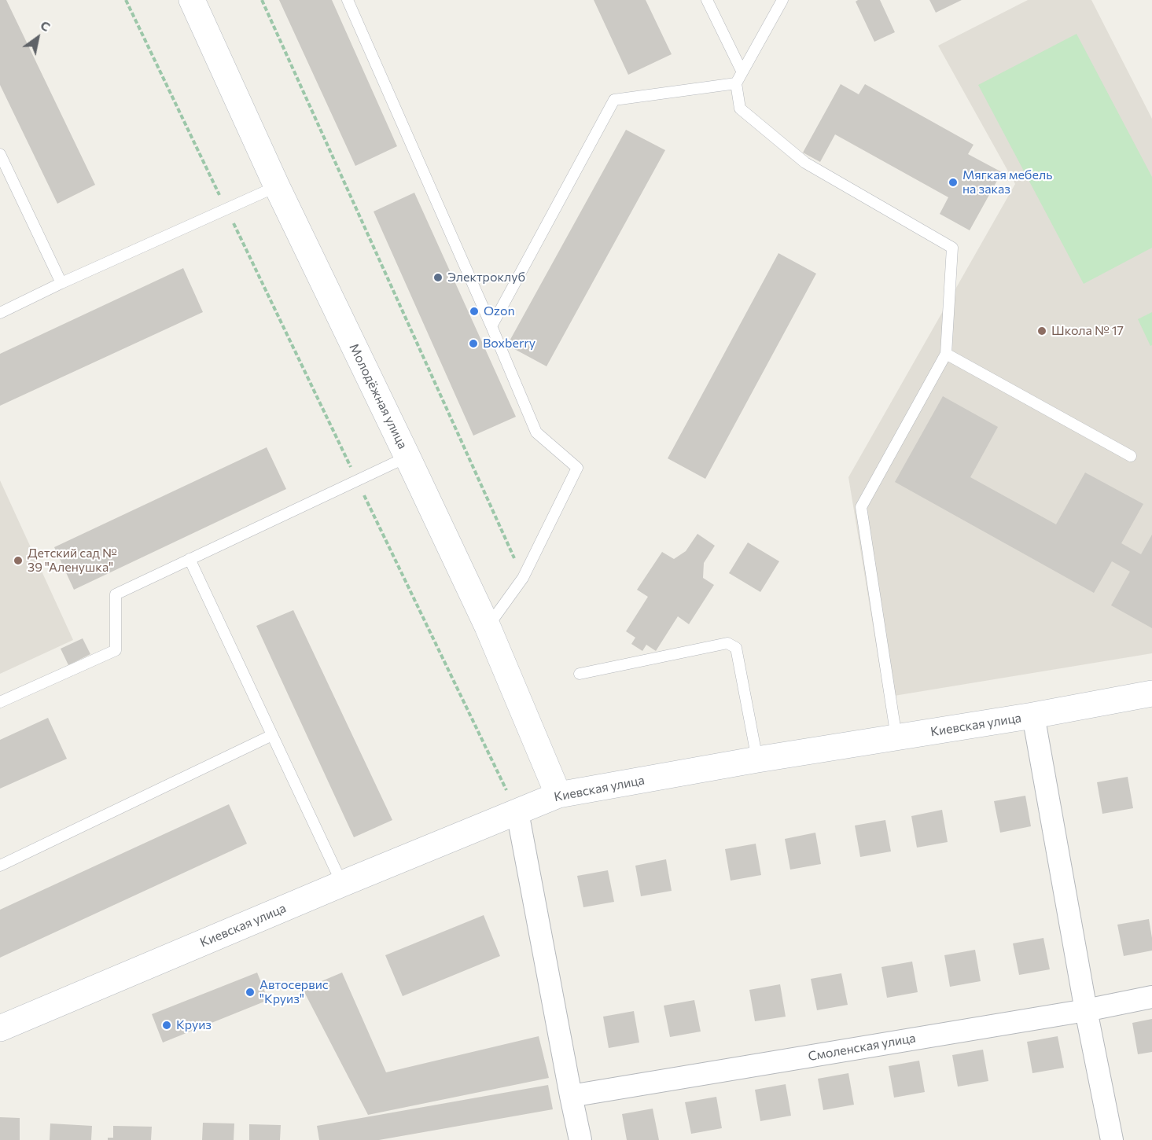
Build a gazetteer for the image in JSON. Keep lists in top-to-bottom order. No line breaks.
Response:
{"streets":{"main road":["Молодёжная улица","Киевская улица"],"street":["Смоленская улица"]},"crossings":[["Молодёжная улица","Киевская улица"]],"places":["Мягкая мебель на заказ","Электроклуб","Ozon","Школа № 17","Boxberry","Детский сад № 39 \"Аленушка\"","Автосервис \"Круиз\"","Круиз"],"north":"top right"}
